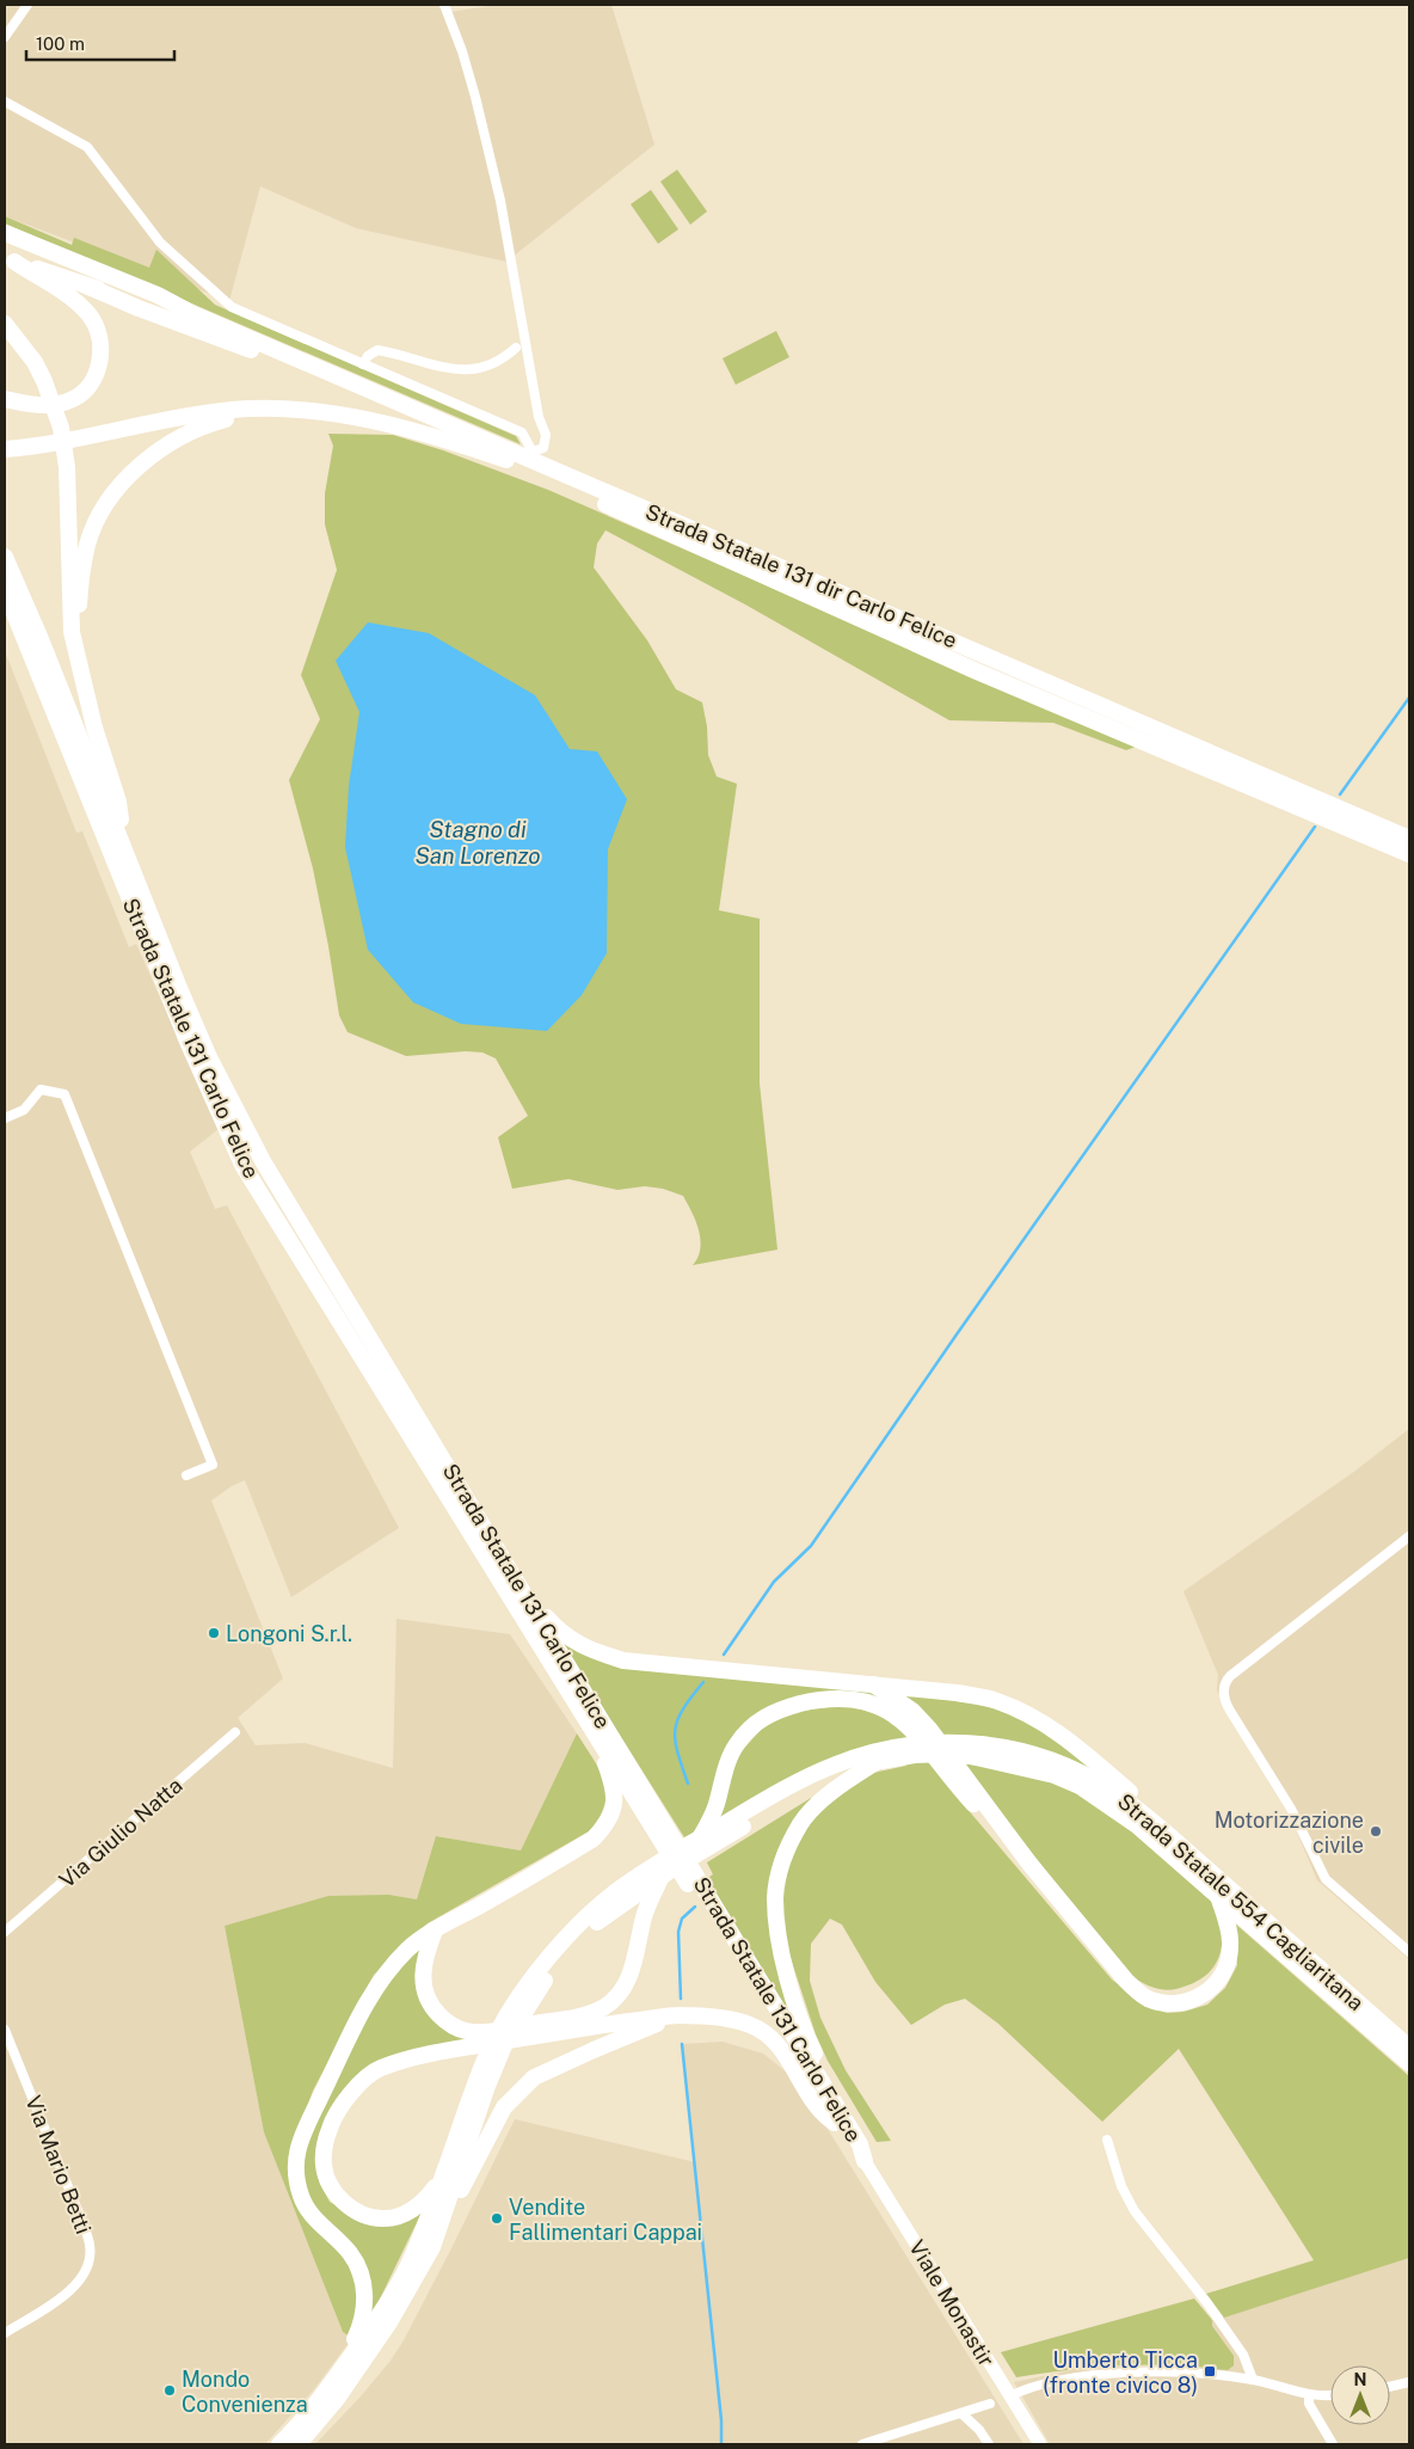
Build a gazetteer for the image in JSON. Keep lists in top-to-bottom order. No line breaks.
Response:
{"streets":{"highway":["Strada Statale 131 dir Carlo Felice","Strada Statale 131 Carlo Felice","Strada Statale 554 Cagliaritana"],"main road":["Viale Monastir"],"street":["Via Giulio Natta","Via Mario Betti"]},"crossings":[["Strada Statale 131 Carlo Felice","Viale Monastir"]],"water":["Stagno di San Lorenzo"],"places":{"other":["Longoni S.r.l.","Motorizzazione civile","Vendite Fallimentari Cappai","Mondo Convenienza"],"transit":["Umberto Ticca (fronte civico 8)"]},"scale_bar":"100 m","north":"top"}
